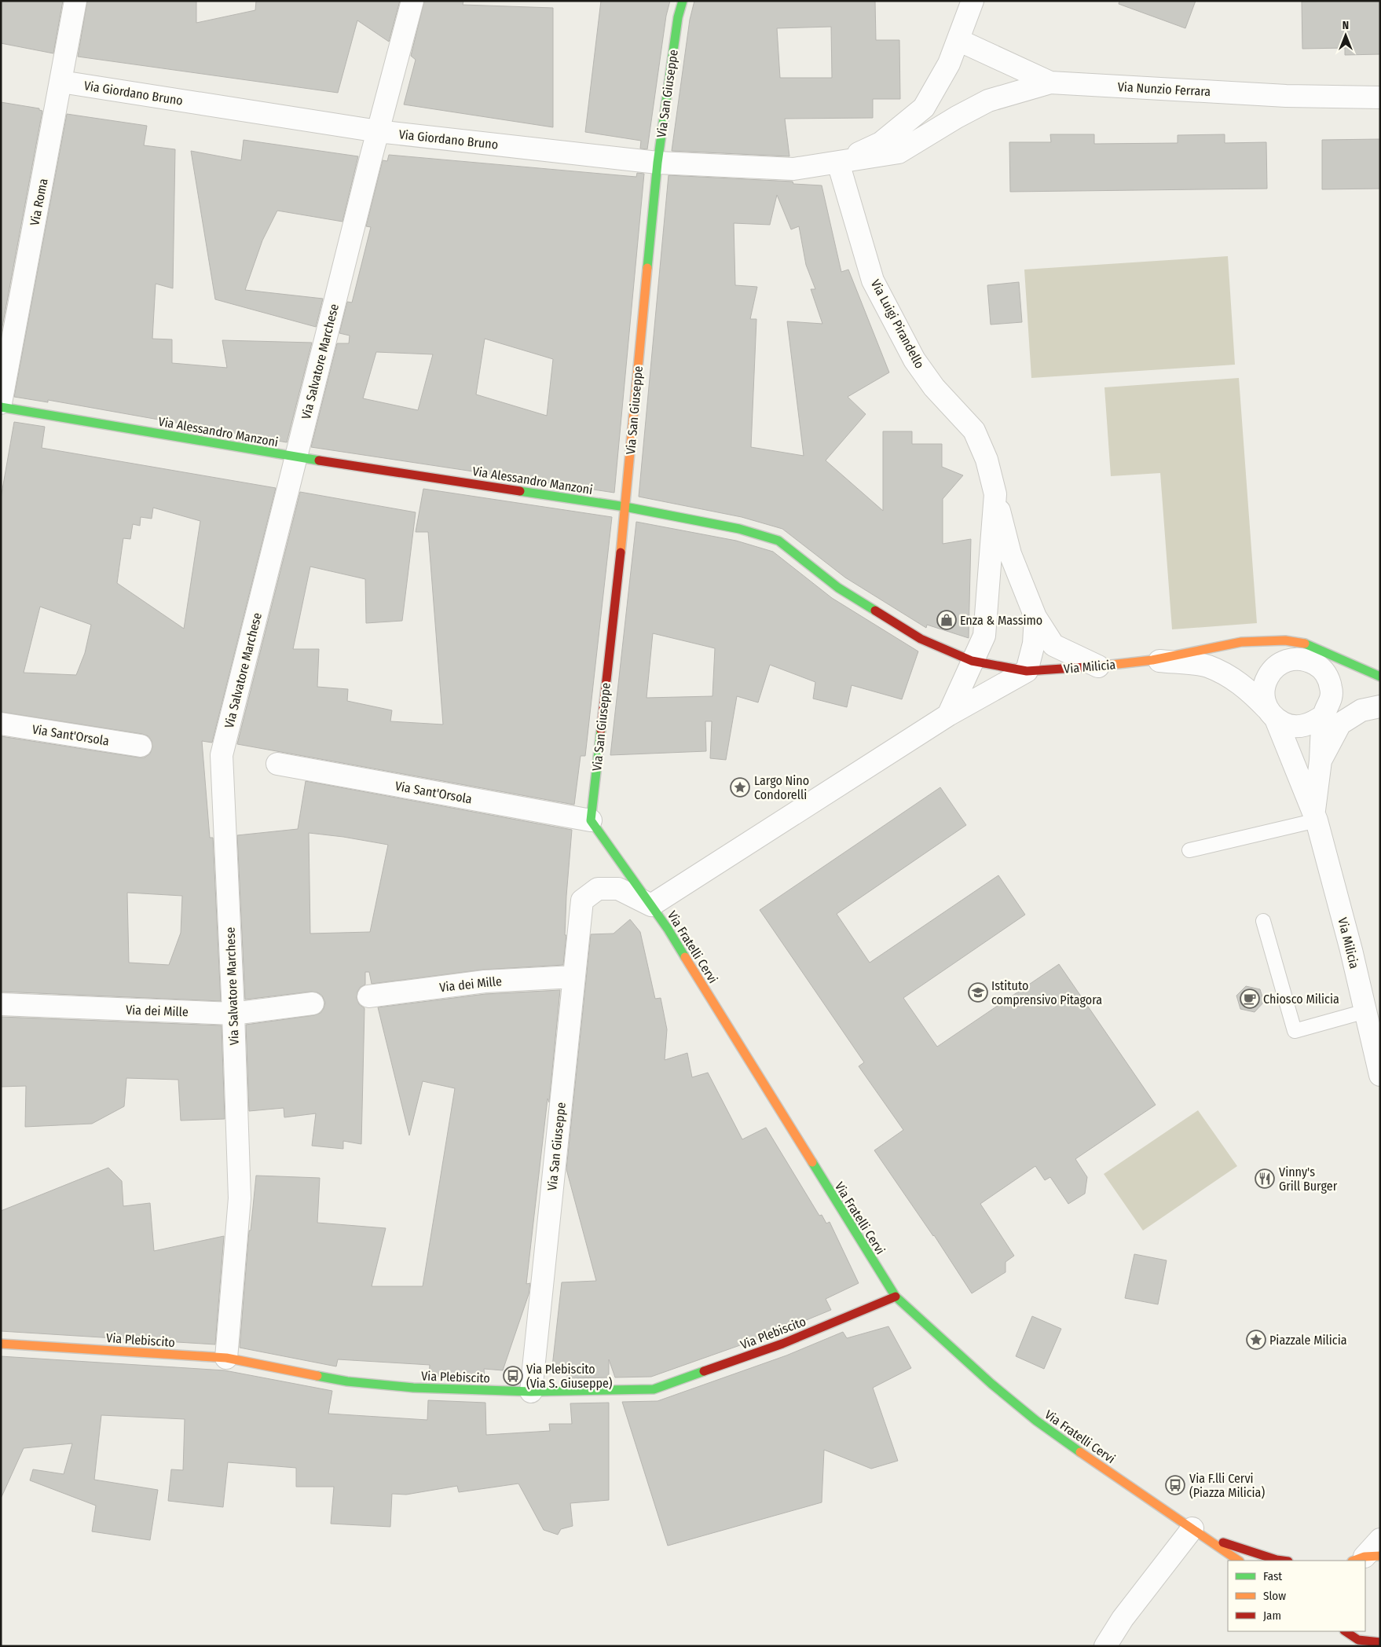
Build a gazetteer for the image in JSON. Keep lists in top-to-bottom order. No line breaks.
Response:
{"streets":{"main road":["Via San Giuseppe","Via Alessandro Manzoni","Via Milicia","Via Fratelli Cervi","Via Plebiscito"],"street":["Via Nunzio Ferrara","Via Giordano Bruno","Via Roma","Via Luigi Pirandello","Via Salvatore Marchese","Via Sant'Orsola","Via dei Mille"]},"crossings":[["Via Nunzio Ferrara","Via Giordano Bruno"],["Via Giordano Bruno","Via San Giuseppe"],["Via Giordano Bruno","Via Roma"],["Via Giordano Bruno","Via Luigi Pirandello"],["Via Giordano Bruno","Via Salvatore Marchese"],["Via San Giuseppe","Via Alessandro Manzoni"],["Via San Giuseppe","Via Sant'Orsola"],["Via San Giuseppe","Via Fratelli Cervi"],["Via San Giuseppe","Via dei Mille"],["Via San Giuseppe","Via Plebiscito"],["Via Luigi Pirandello","Via Alessandro Manzoni"],["Via Salvatore Marchese","Via Alessandro Manzoni"],["Via Salvatore Marchese","Via dei Mille"],["Via Salvatore Marchese","Via Plebiscito"],["Via Alessandro Manzoni","Via Milicia"],["Via Sant'Orsola","Via Fratelli Cervi"],["Via Fratelli Cervi","Via Plebiscito"]],"places":{"shop":["Enza & Massimo"],"place":["Largo Nino Condorelli","Piazzale Milicia"],"school or university":["Istituto comprensivo Pitagora"],"cafe":["Chiosco Milicia"],"restaurant":["Vinny's Grill Burger"],"bus stop":["Via Plebiscito (Via S. Giuseppe)","Via F.lli Cervi (Piazza Milicia)"]},"legend":["Fast","Slow","Jam"],"north":"top"}
